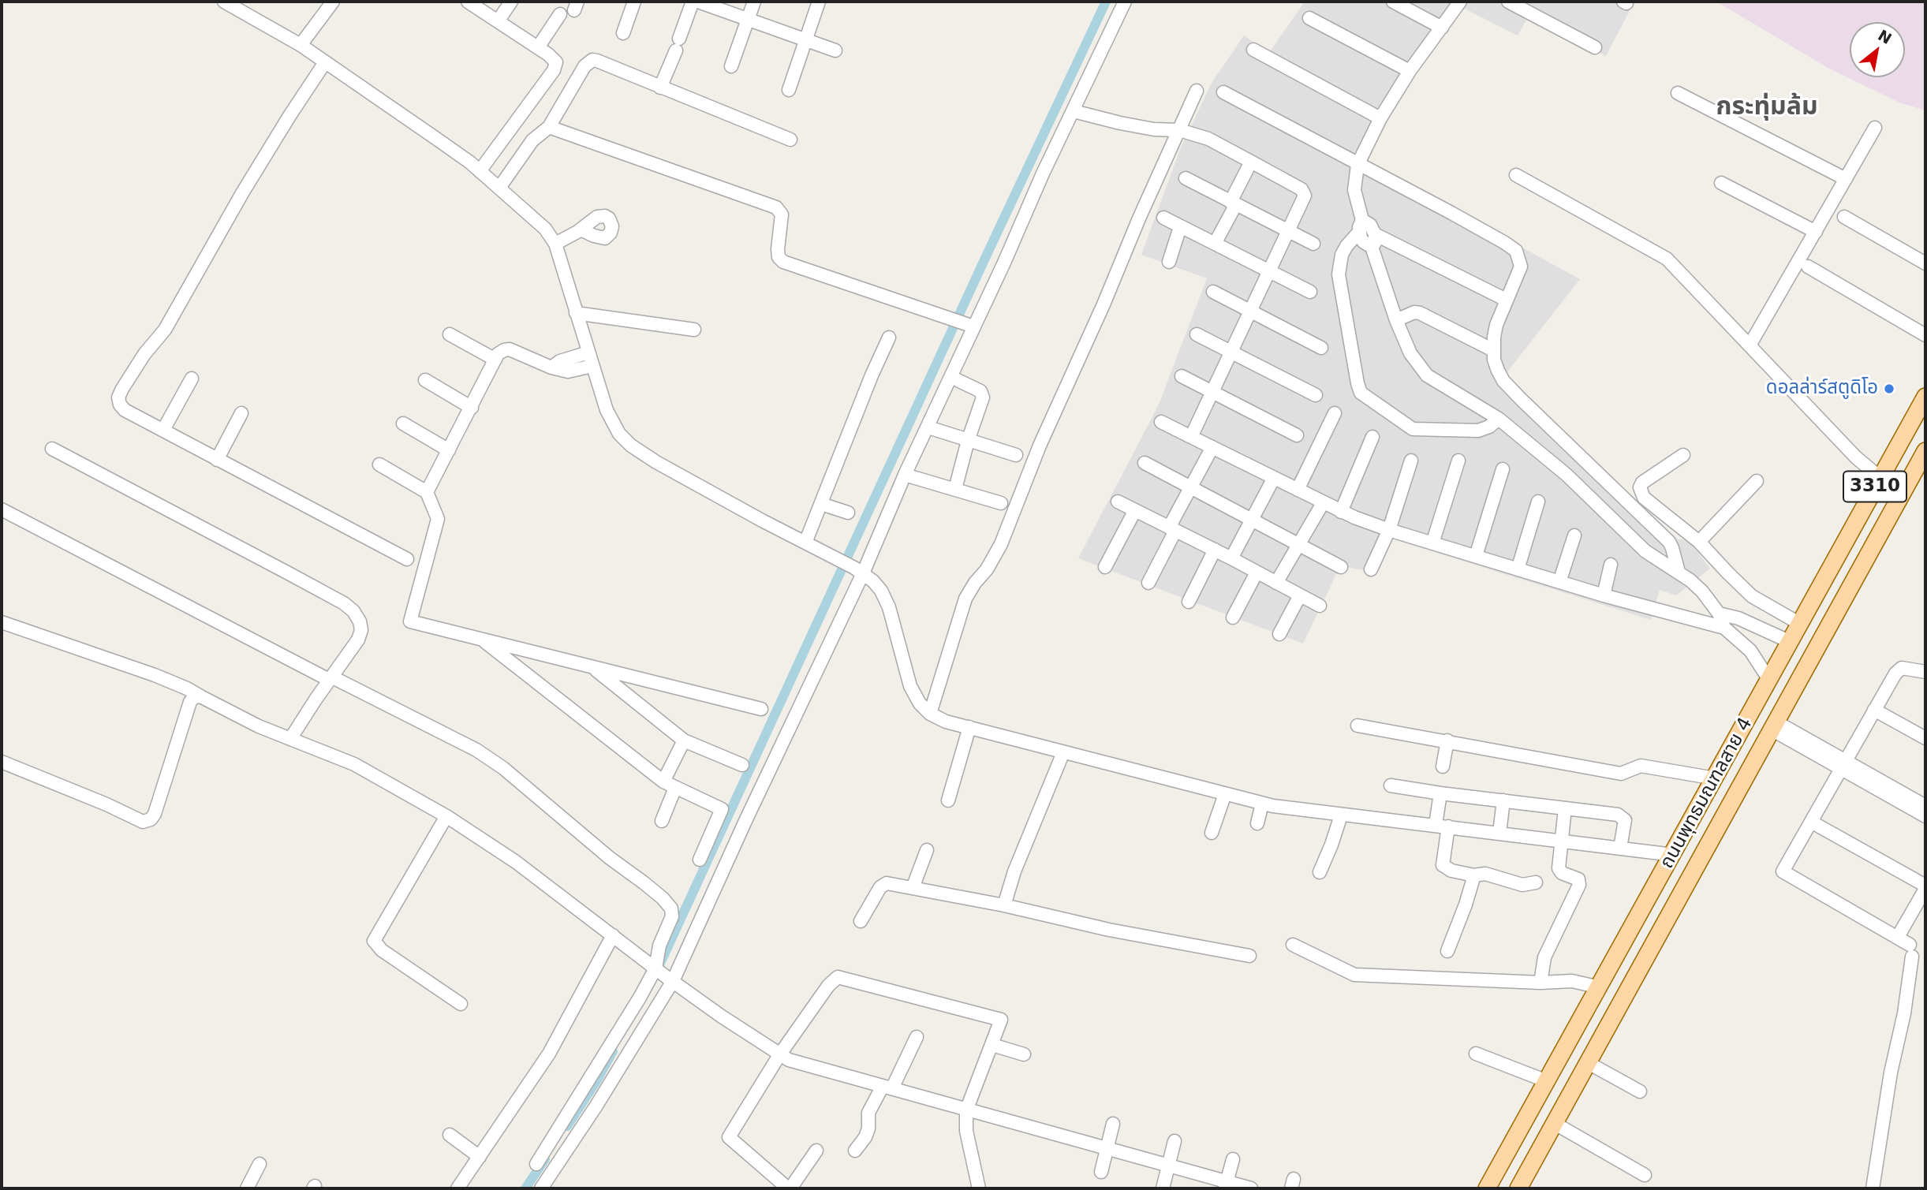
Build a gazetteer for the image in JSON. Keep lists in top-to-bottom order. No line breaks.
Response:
{"streets":{"main road":["3310","ถนนพุทธมณฑลสาย 4"]},"districts":["กระทุ่มล้ม"],"places":["ดอลล่าร์สตูดิโอ"],"north":"top right"}
